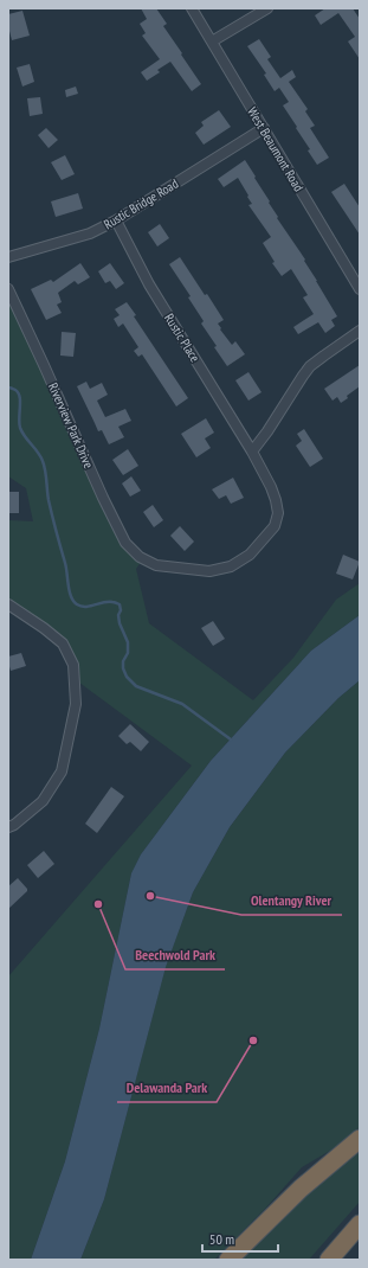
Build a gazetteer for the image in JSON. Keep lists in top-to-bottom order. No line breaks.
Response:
{"streets":{"street":["West Beaumont Road","Rustic Bridge Road","Rustic Place","Riverview Park Drive"]},"crossings":[["West Beaumont Road","Rustic Bridge Road"],["Rustic Bridge Road","Rustic Place"],["Rustic Place","Riverview Park Drive"]],"places":["Olentangy River","Beechwold Park","Delawanda Park"],"scale_bar":"50 m"}
